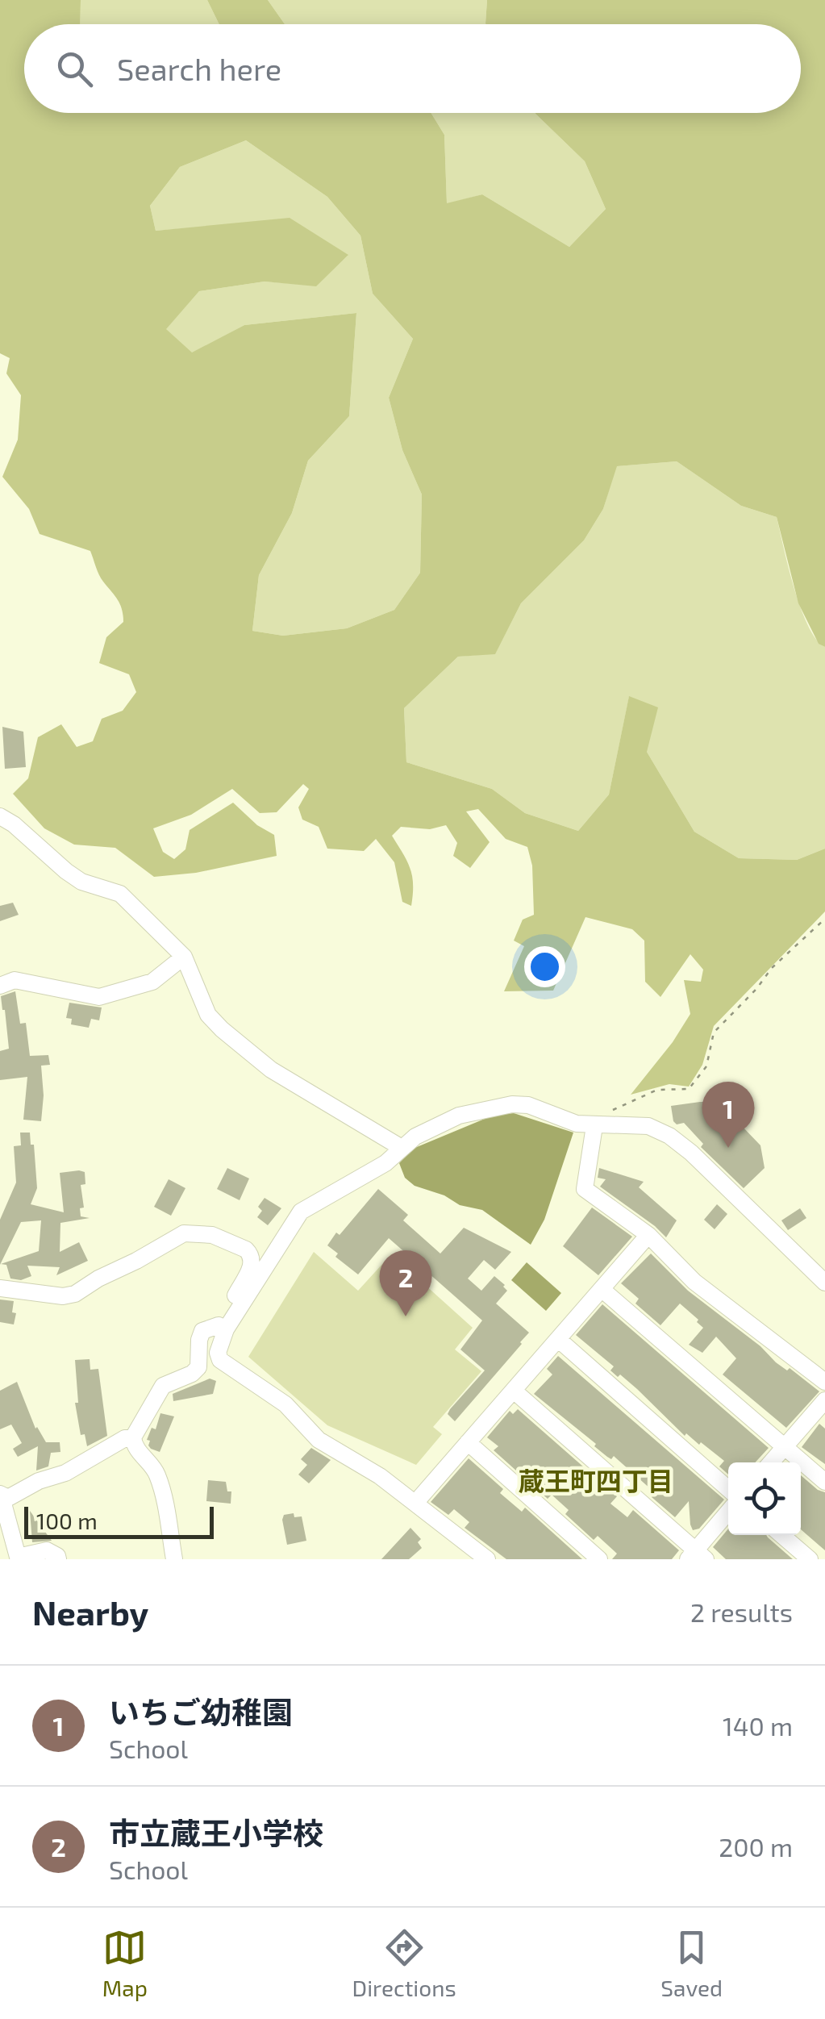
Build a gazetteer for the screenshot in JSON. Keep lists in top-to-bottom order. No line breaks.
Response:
{"districts":["蔵王町四丁目"],"scale_bar":"100 m","page":{"search":"Search here","pins":["1","2"],"scale":"100 m","heading":["Nearby","2 results"],"list":[{"mark":"1","name":"いちご幼稚園","note":"School","value":"140 m"},{"mark":"2","name":"市立蔵王小学校","note":"School","value":"200 m"}],"nav":["Map","Directions","Saved"]}}
